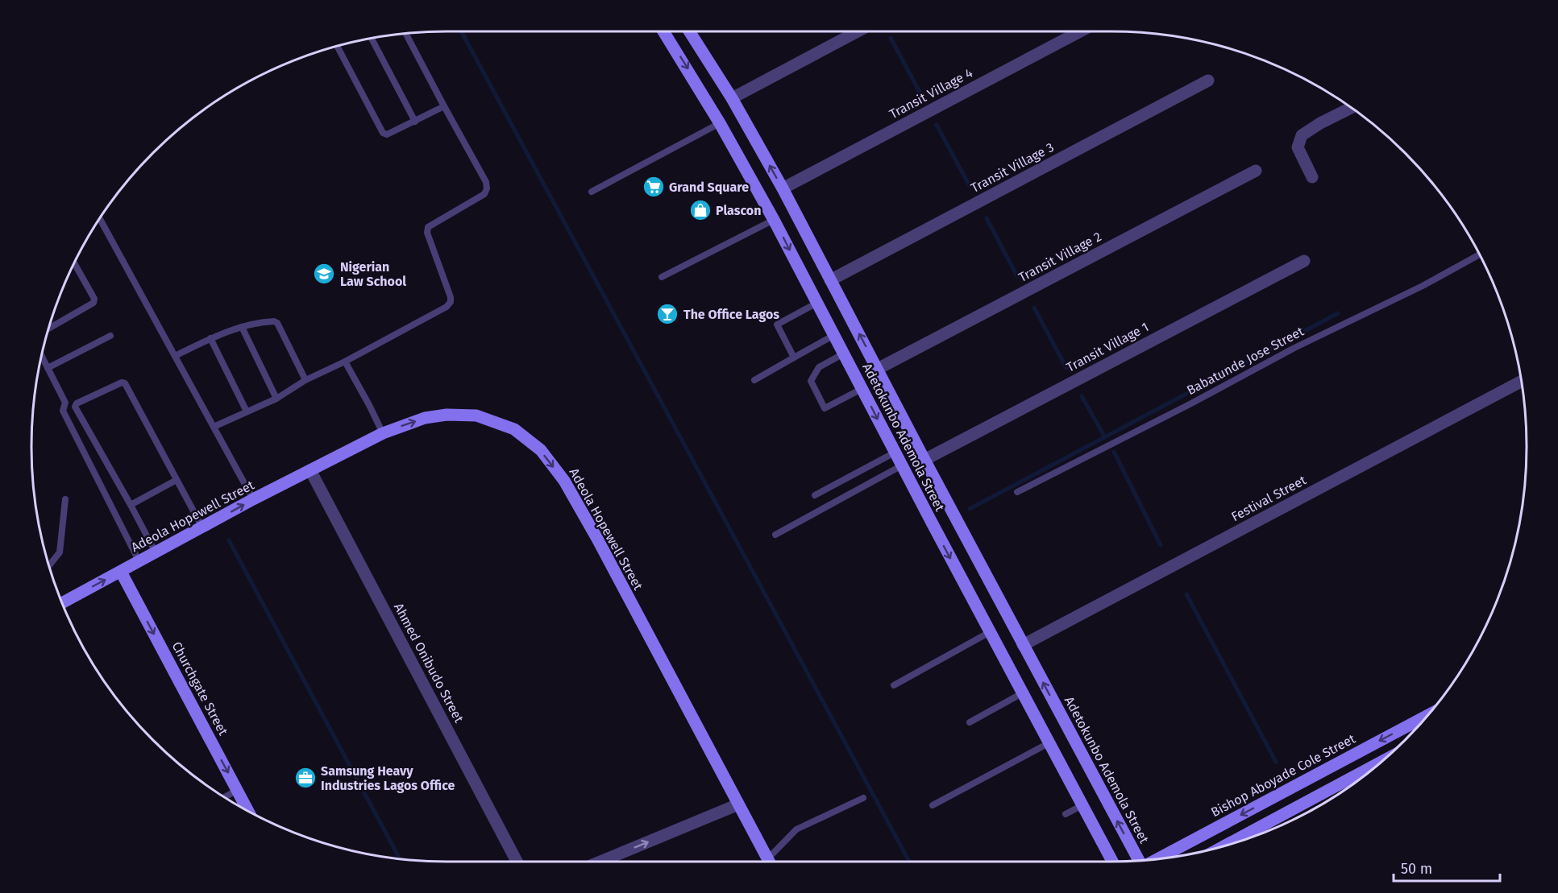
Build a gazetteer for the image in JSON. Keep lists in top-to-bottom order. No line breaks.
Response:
{"streets":{"main road":["Adetokunbo Ademola Street","Adeola Hopewell Street","Churchgate Street","Bishop Aboyade Cole Street"],"street":["Transit Village 4","Transit Village 3","Transit Village 2","Transit Village 1","Festival Street","Ahmed Onibudo Street"],"lane":["Babatunde Jose Street"]},"crossings":[["Transit Village 4","Adetokunbo Ademola Street"],["Transit Village 3","Adetokunbo Ademola Street"],["Transit Village 2","Adetokunbo Ademola Street"],["Transit Village 1","Adetokunbo Ademola Street"],["Adetokunbo Ademola Street","Festival Street"],["Adeola Hopewell Street","Ahmed Onibudo Street"],["Adeola Hopewell Street","Churchgate Street"]],"one_way":["Churchgate Street"],"places":{"supermarket":["Grand Square"],"shop":["Plascon"],"school or university":["Nigerian Law School"],"bar":["The Office Lagos"],"office":["Samsung Heavy Industries Lagos Office"]},"scale_bar":"50 m"}
